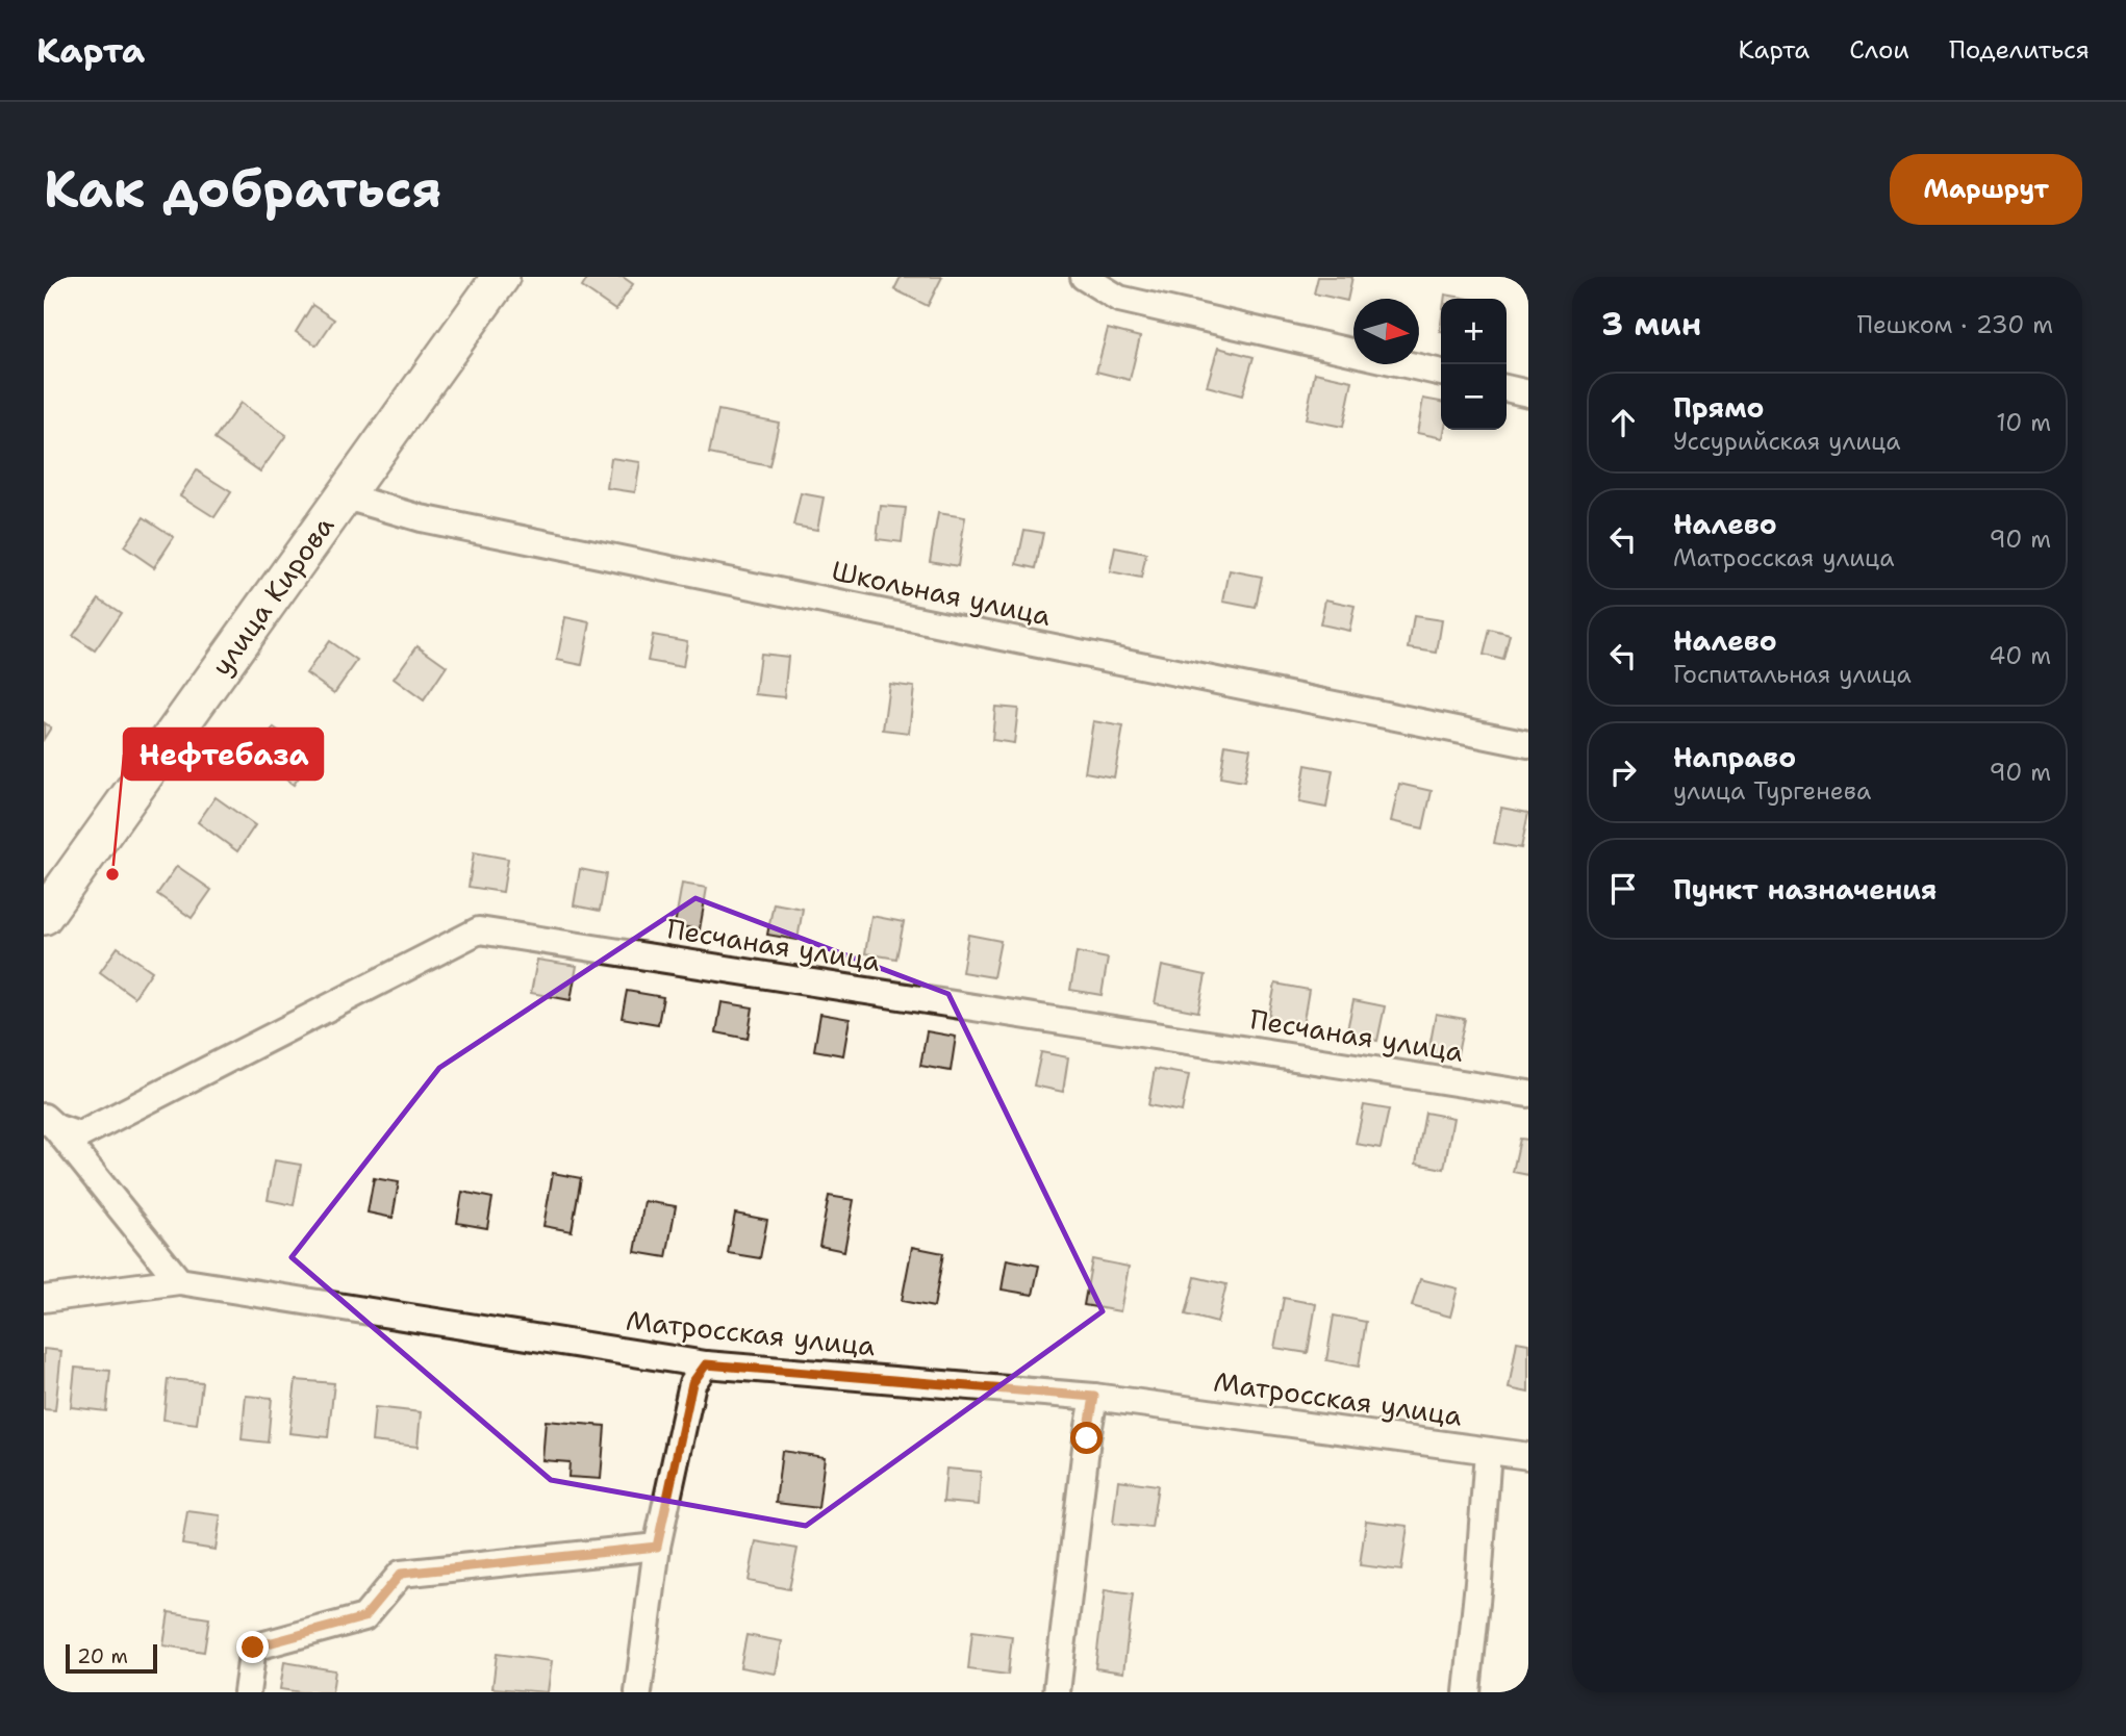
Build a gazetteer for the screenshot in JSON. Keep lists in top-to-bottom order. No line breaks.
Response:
{"streets":{"main road":["улица Кирова"],"street":["Школьная улица","Песчаная улица","Матросская улица"]},"crossings":[["Школьная улица","улица Кирова"]],"places":["Нефтебаза"],"scale_bar":"20 m","north":"right","page":{"header":"Карта","nav":["Карта","Слои","Поделиться"],"buttons":"Маршрут","title":"Как добраться","heading":["3 мин","Пешком · 230 m"],"map_buttons":["+","−"],"list":[["Прямо","Уссурийская улица","10 m"],["Налево","Матросская улица","90 m"],["Налево","Госпитальная улица","40 m"],["Направо","улица Тургенева","90 m"],"Пункт назначения"],"scale":"20 m"}}
